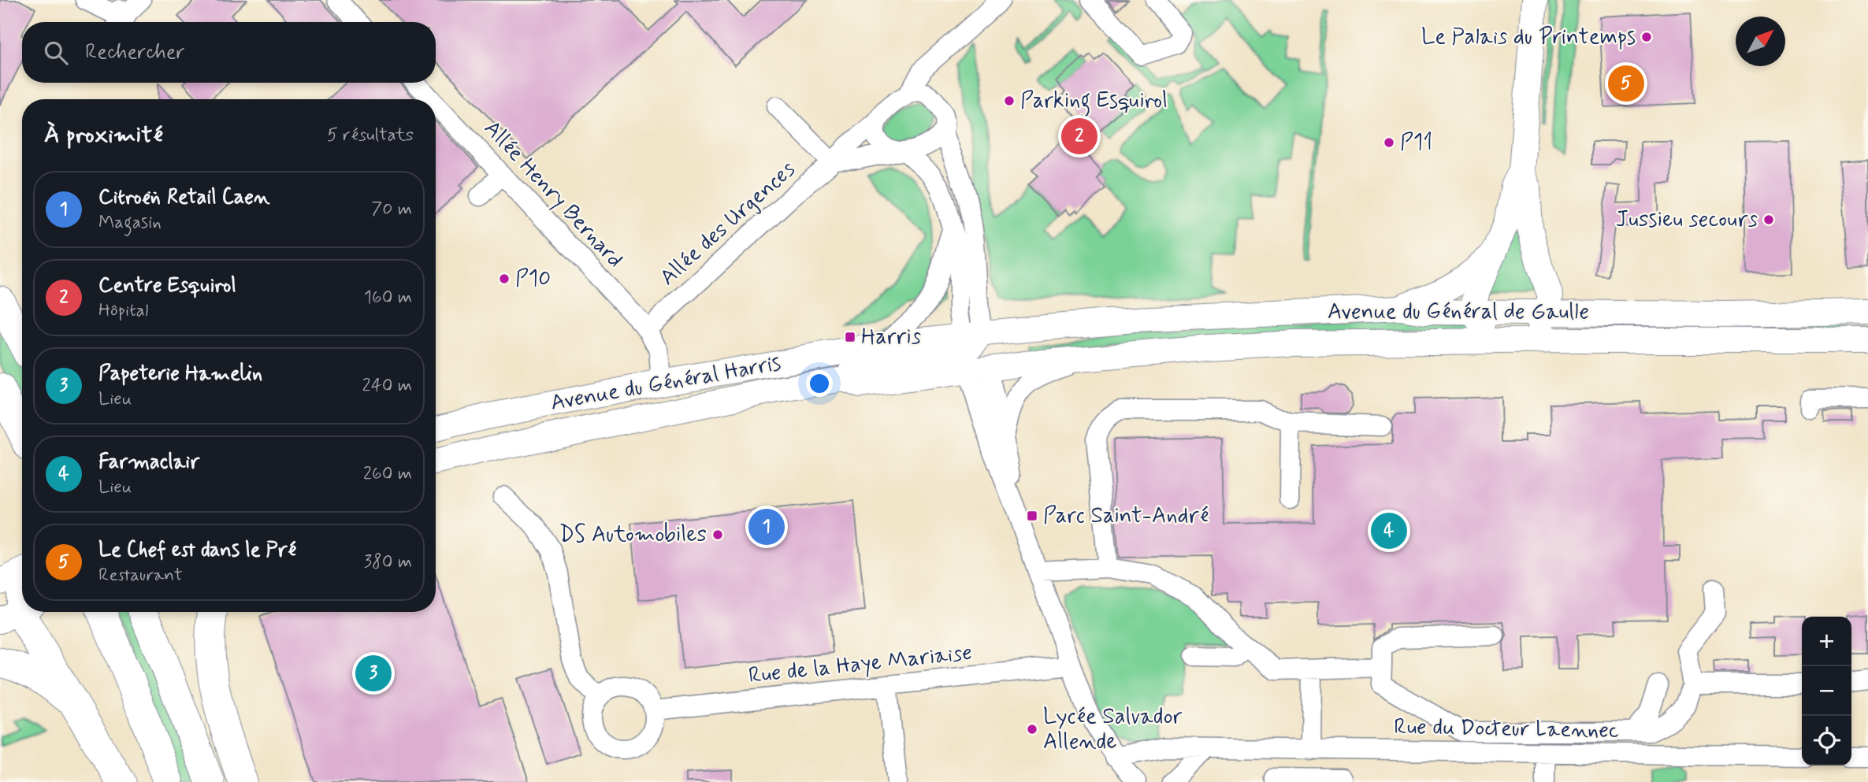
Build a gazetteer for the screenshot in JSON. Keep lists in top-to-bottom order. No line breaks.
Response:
{"streets":{"main road":["Avenue du Général de Gaulle","Avenue du Général Harris"],"street":["Allée Henry Bernard","Allée des Urgences","Rue de la Haye Mariaise","Rue du Docteur Laennec"]},"crossings":[["Allée Henry Bernard","Avenue du Général Harris"],["Avenue du Général de Gaulle","Avenue du Général Harris"]],"places":{"other":["Le Palais du Printemps","Parking Esquirol","P11","Jussieu secours","P10","DS Automobiles","Lycée Salvador Allende"],"transit":["Harris","Parc Saint-André"]},"north":"top right","page":{"search":"Rechercher","pins":["5","2","1","4","3"],"heading":["À proximité","5 résultats"],"list":[{"mark":"1","name":"Citroën Retail Caen","note":"Magasin","value":"70 m"},{"mark":"2","name":"Centre Esquirol","note":"Hôpital","value":"160 m"},{"mark":"3","name":"Papeterie Hamelin","note":"Lieu","value":"240 m"},{"mark":"4","name":"Farmaclair","note":"Lieu","value":"260 m"},{"mark":"5","name":"Le Chef est dans le Pré","note":"Restaurant","value":"380 m"}],"map_buttons":["+","−"]}}
